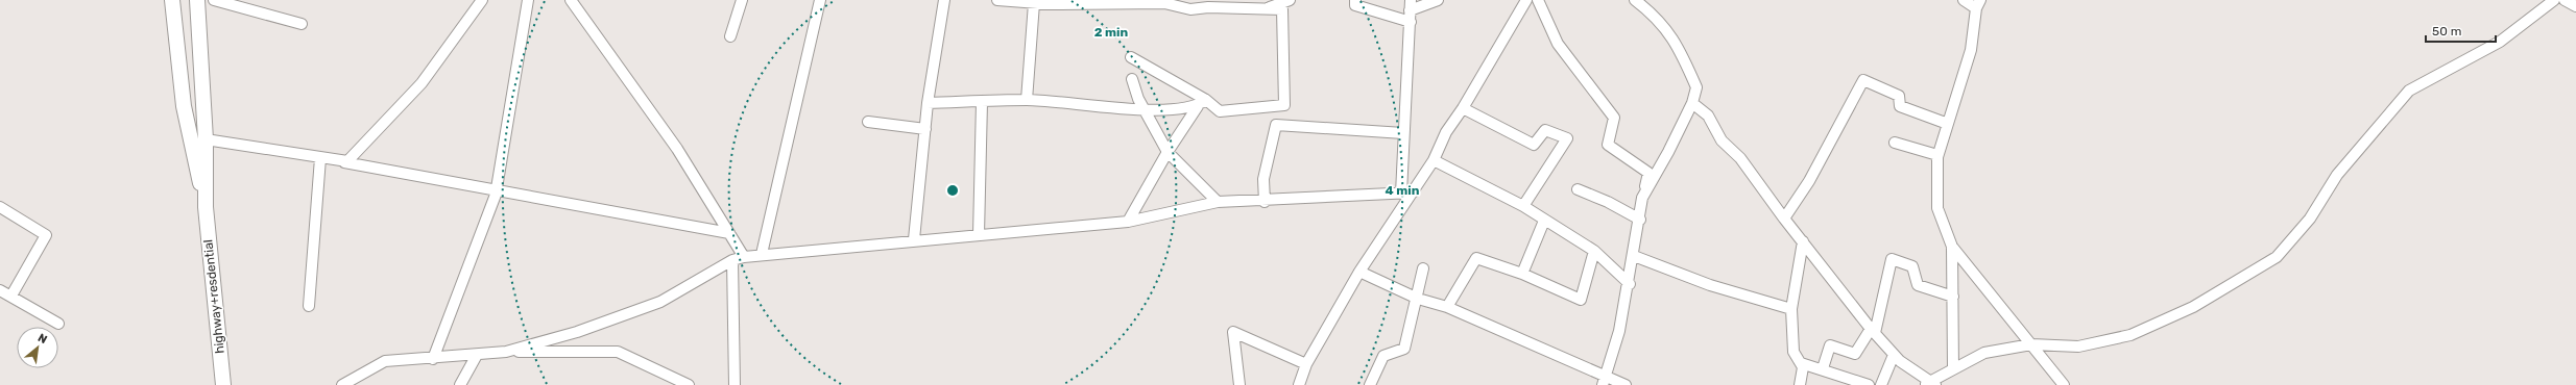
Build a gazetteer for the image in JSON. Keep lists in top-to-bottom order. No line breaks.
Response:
{"streets":{"highway":["highway+resdential"]},"scale_bar":"50 m","north":"top right","rings":["2 min","4 min"]}
